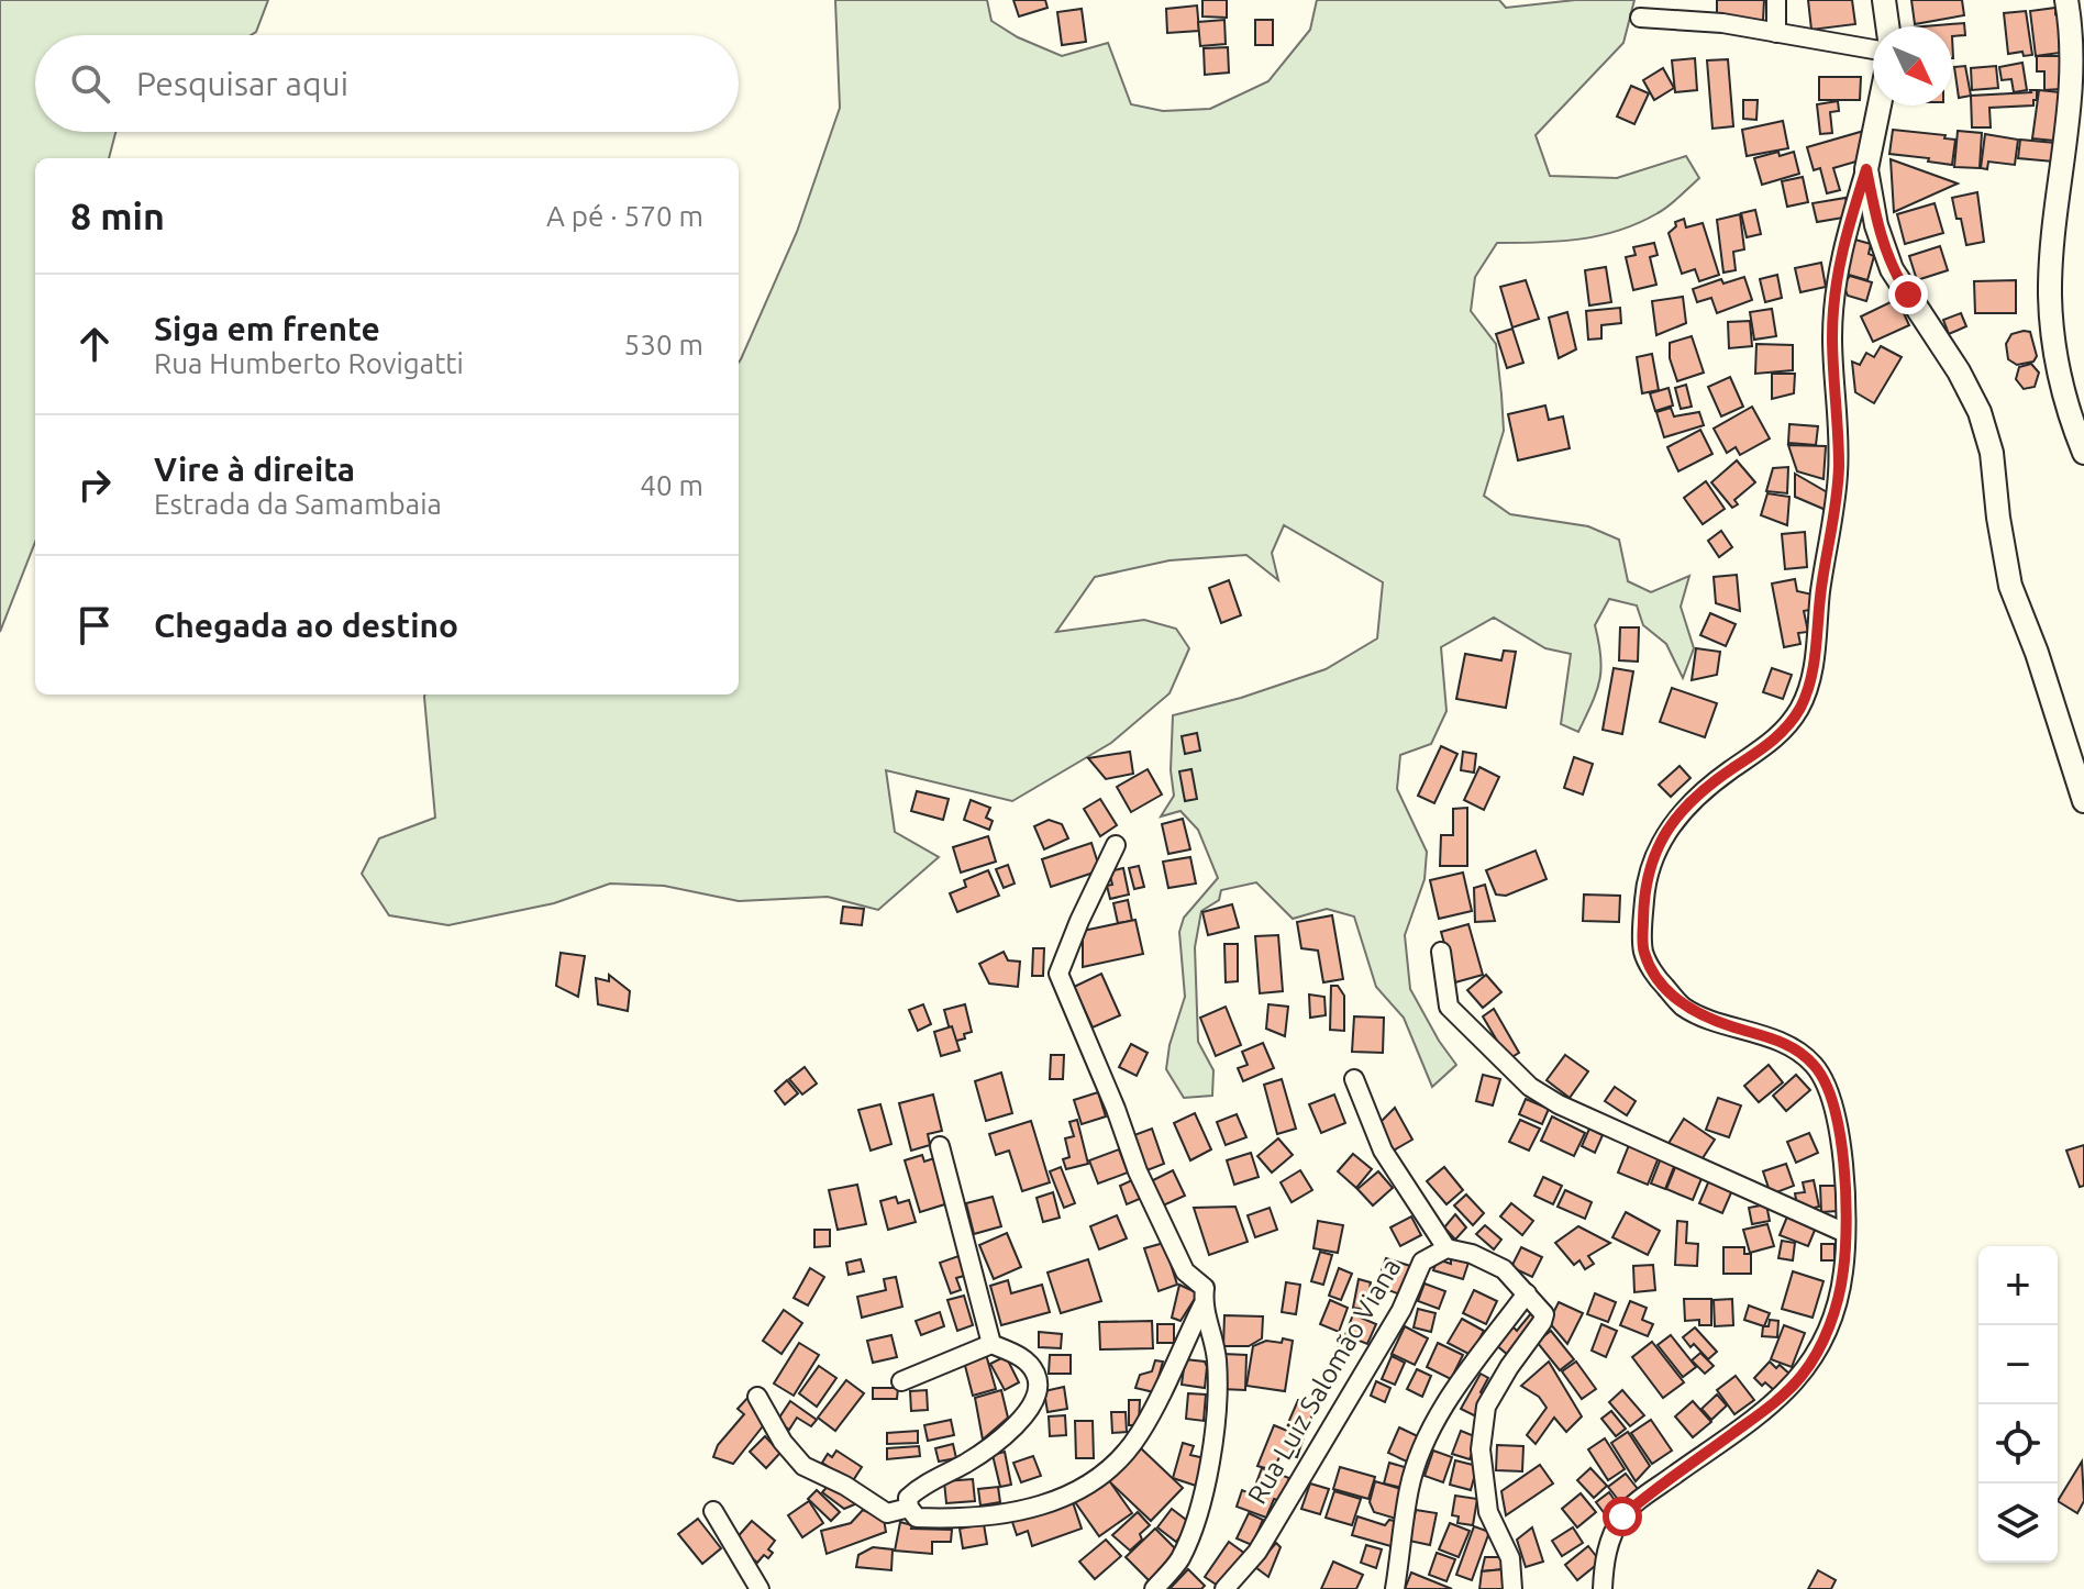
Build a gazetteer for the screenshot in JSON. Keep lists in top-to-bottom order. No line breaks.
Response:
{"streets":{"street":["Rua Luiz Salomão Viana"]},"north":"bottom right","page":{"search":"Pesquisar aqui","heading":["8 min","A pé · 570 m"],"list":[["Siga em frente","Rua Humberto Rovigatti","530 m"],["Vire à direita","Estrada da Samambaia","40 m"],"Chegada ao destino"],"map_buttons":["+","−"]}}
